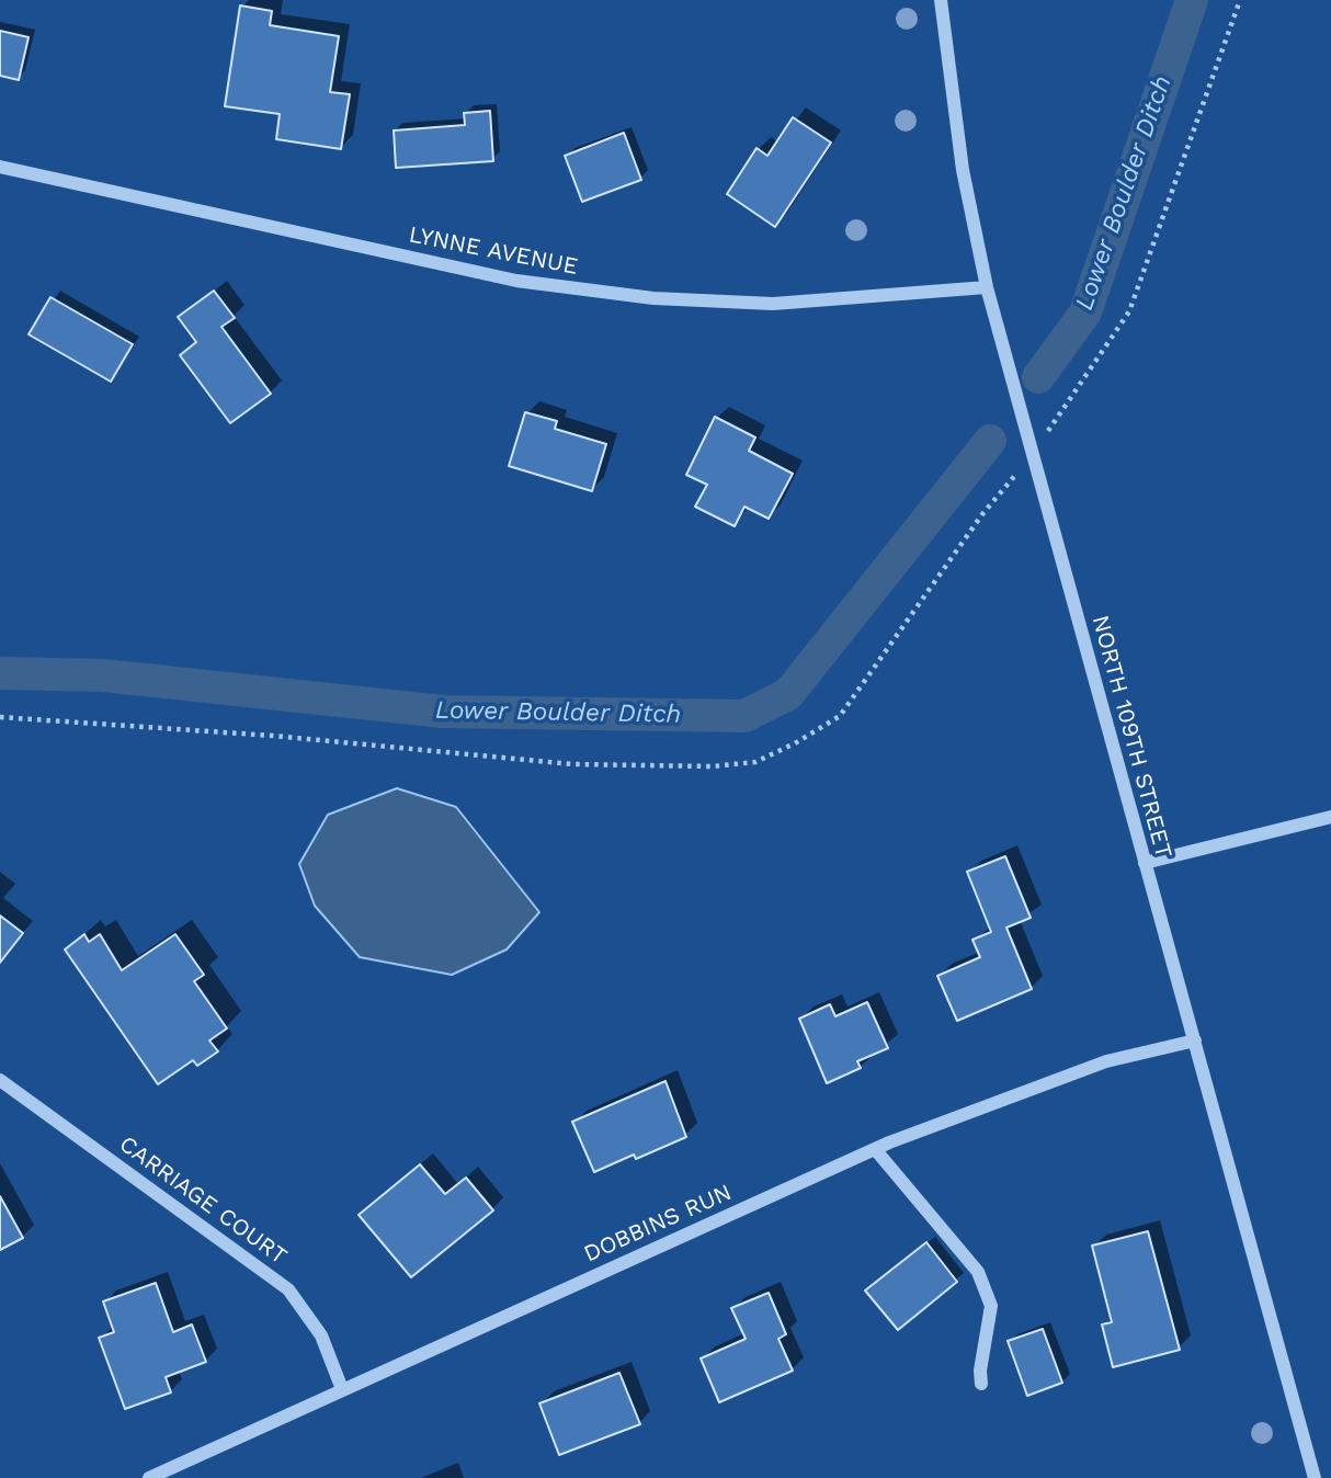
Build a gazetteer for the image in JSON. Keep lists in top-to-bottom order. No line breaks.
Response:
{"streets":{"street":["LYNNE AVENUE","NORTH 109TH STREET","CARRIAGE COURT","DOBBINS RUN"]},"crossings":[["LYNNE AVENUE","NORTH 109TH STREET"],["NORTH 109TH STREET","DOBBINS RUN"],["CARRIAGE COURT","DOBBINS RUN"]],"water":["Lower Boulder Ditch"]}
